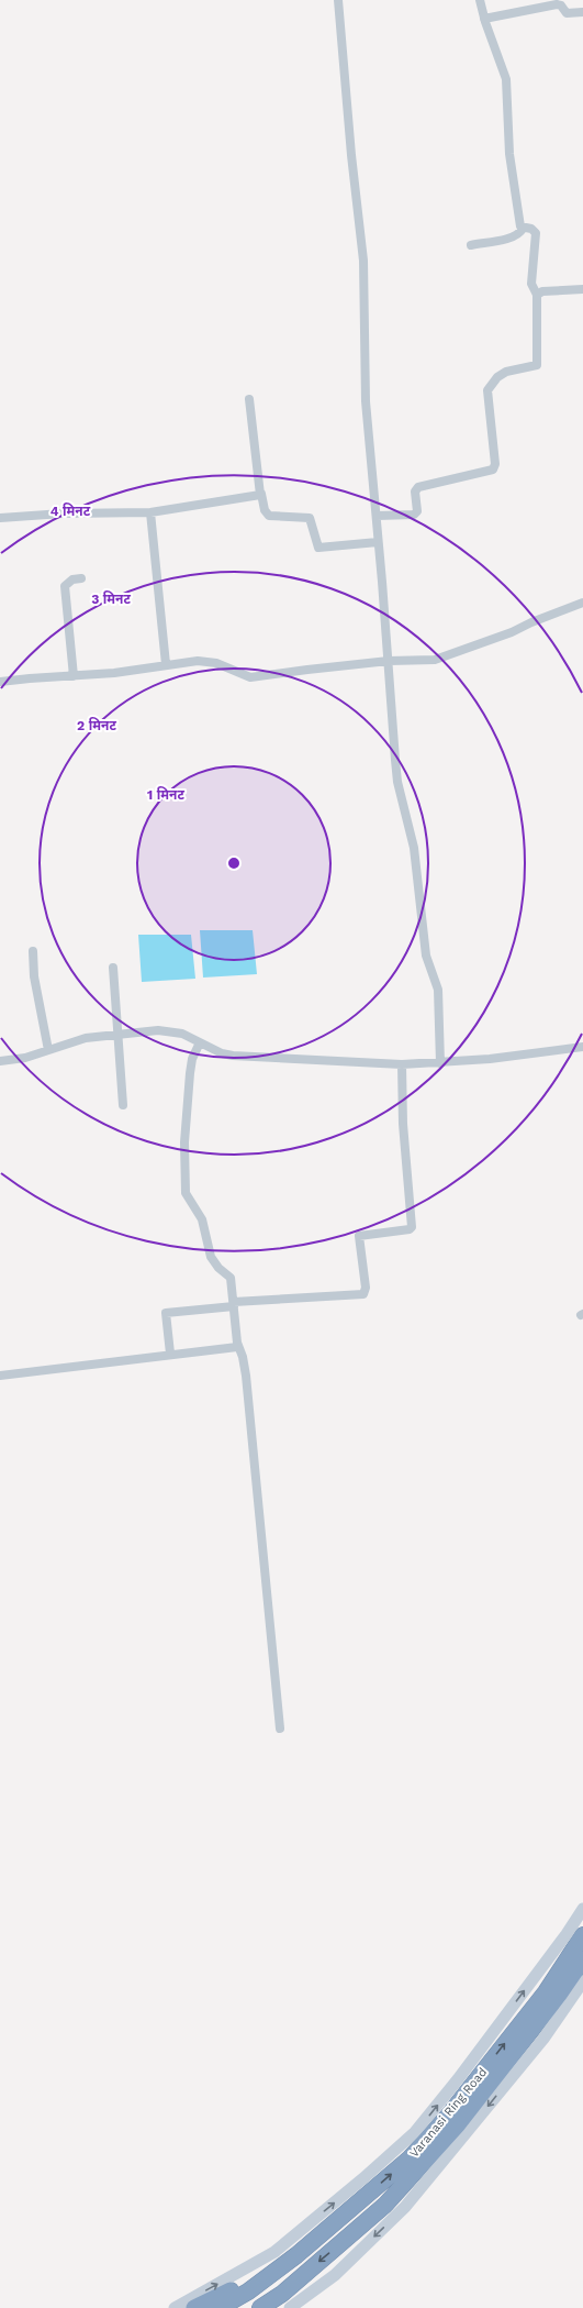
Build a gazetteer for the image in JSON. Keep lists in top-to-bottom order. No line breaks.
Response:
{"streets":{"highway":["Varanasi Ring Road"]},"rings":["4 मिनट","3 मिनट","2 मिनट","1 मिनट"]}
